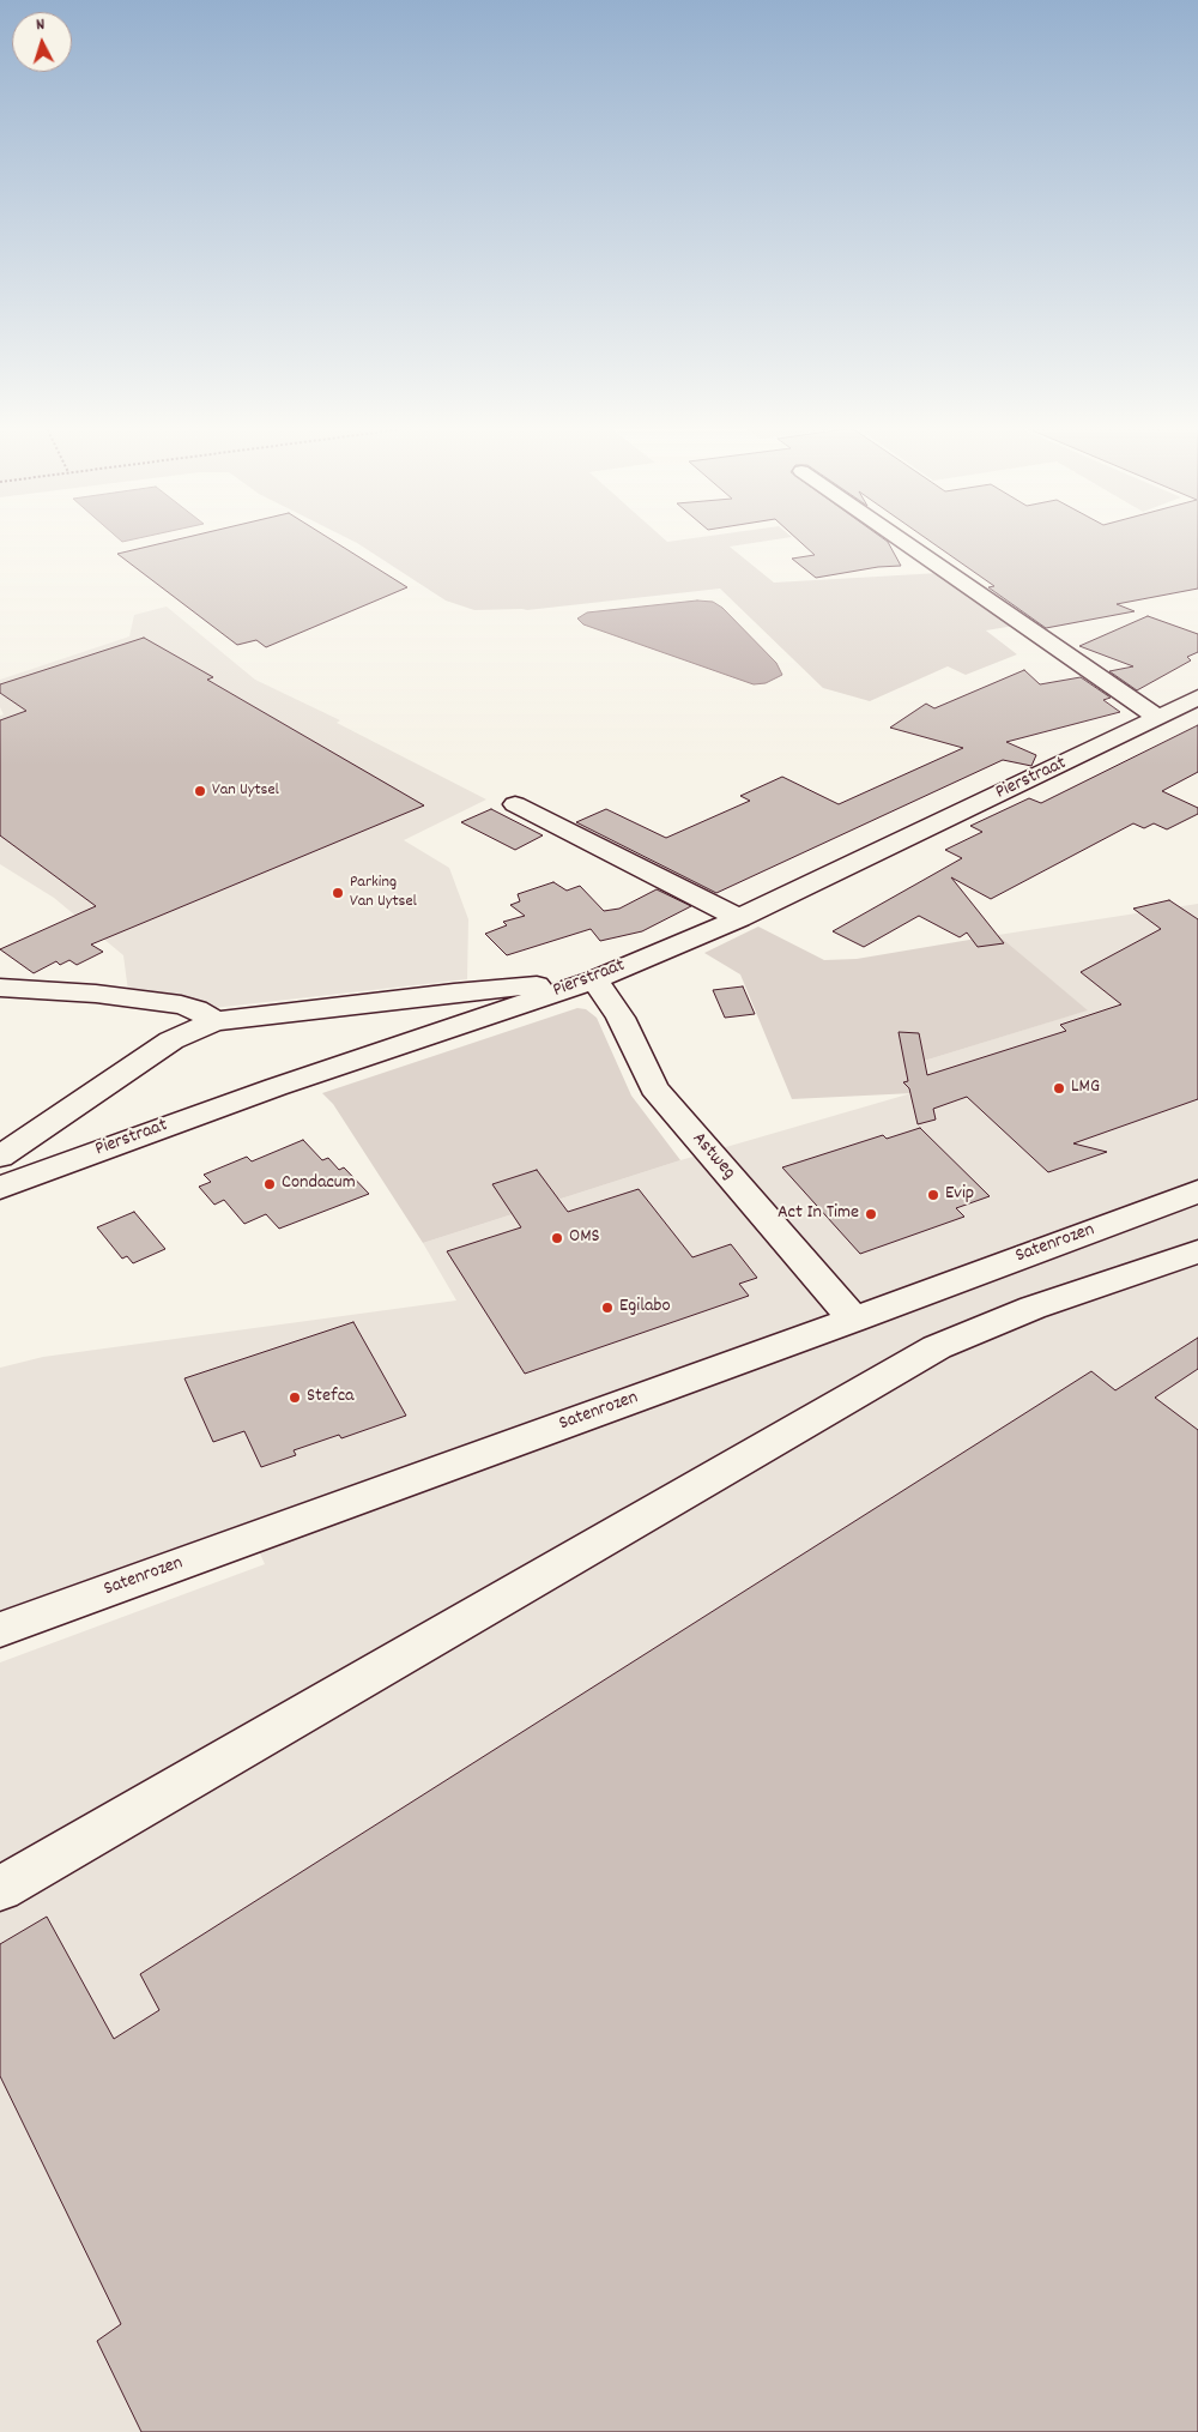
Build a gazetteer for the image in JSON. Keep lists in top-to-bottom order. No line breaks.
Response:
{"streets":{"street":["Pierstraat","Astweg","Satenrozen"]},"crossings":[["Pierstraat","Astweg"],["Astweg","Satenrozen"]],"places":["Van Uytsel","Parking Van Uytsel","LMG","Condacum","Evip","Act In Time","OMS","Egilabo","Stefca"],"north":"top"}
